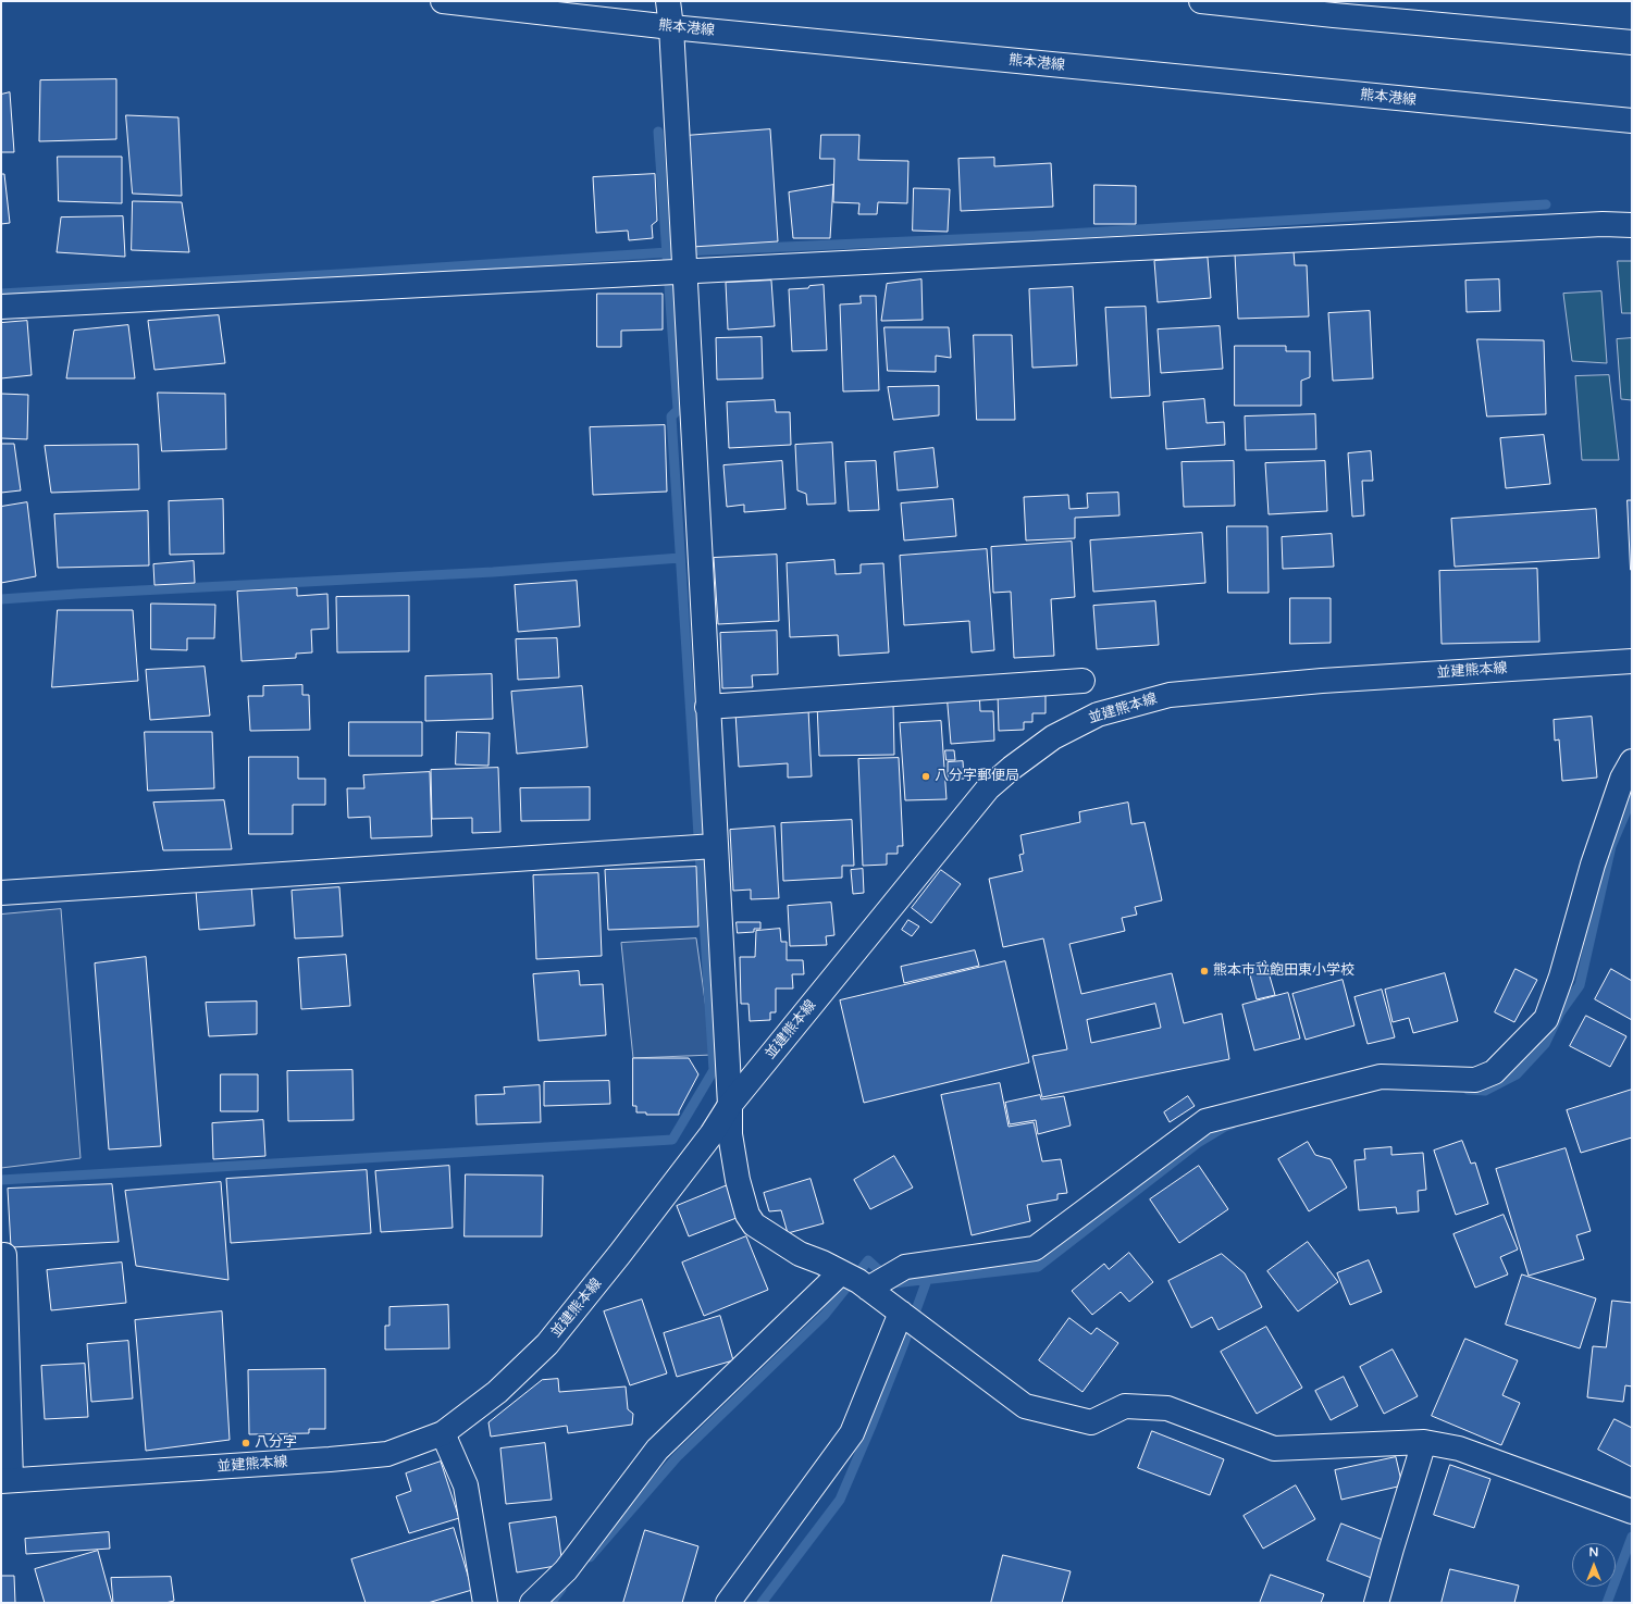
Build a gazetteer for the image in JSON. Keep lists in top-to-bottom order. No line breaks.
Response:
{"streets":{"street":["熊本港線","並建熊本線"]},"places":["八分字郵便局","熊本市立飽田東小学校","八分字"],"north":"top"}
